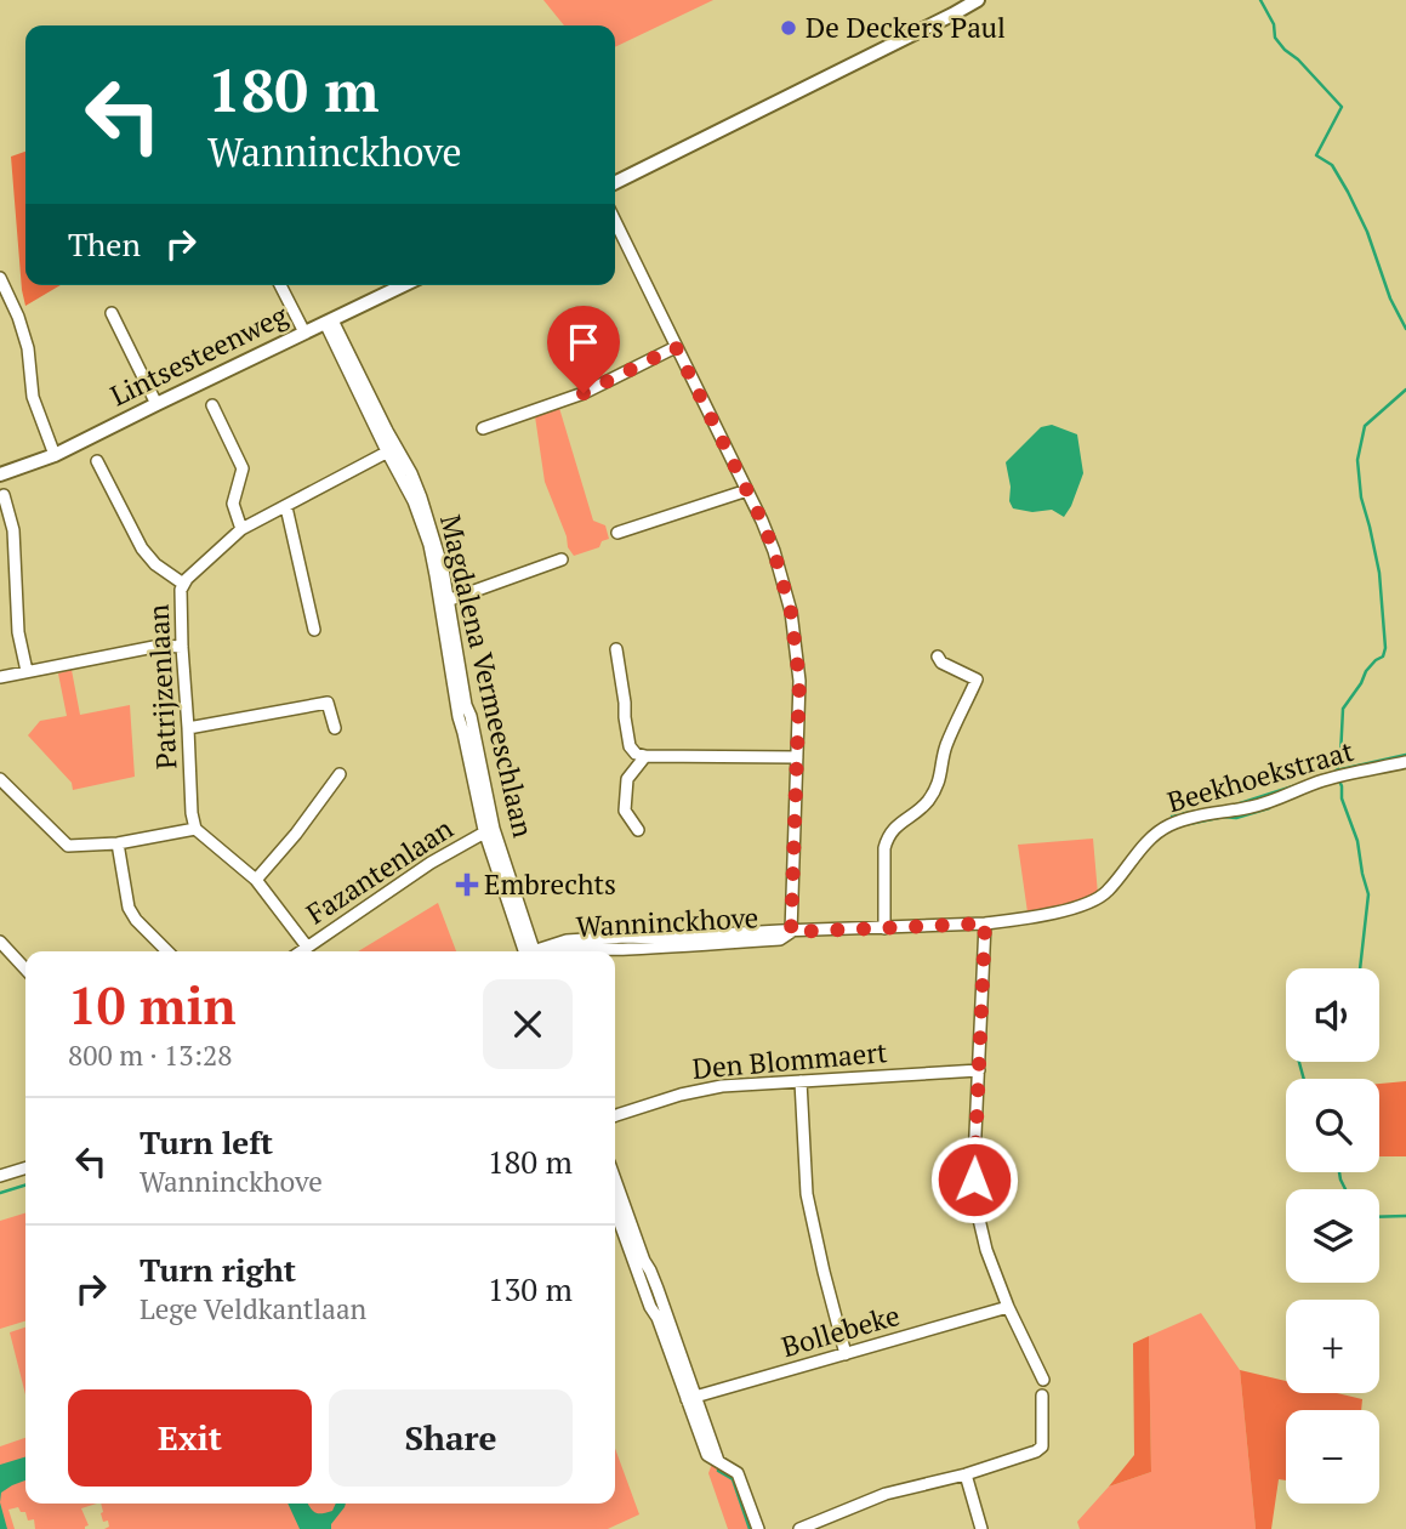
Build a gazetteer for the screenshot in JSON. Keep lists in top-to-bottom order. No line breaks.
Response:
{"streets":{"street":["Lintsesteenweg","Magdalena Vermeeschlaan","Patrijzenlaan","Beekhoekstraat","Fazantenlaan","Wanninckhove","Den Blommaert","Bollebeke"]},"crossings":[["Lintsesteenweg","Magdalena Vermeeschlaan"],["Magdalena Vermeeschlaan","Patrijzenlaan"],["Magdalena Vermeeschlaan","Fazantenlaan"],["Beekhoekstraat","Wanninckhove"]],"places":{"other":["De Deckers Paul"],"health":["Embrechts"]},"page":{"turn":["180 m","Wanninckhove"],"then":"Then","heading":["10 min","800 m · 13:28"],"map_buttons":["+","−"],"list":[{"name":"Turn left","note":"Wanninckhove","value":"180 m"},{"name":"Turn right","note":"Lege Veldkantlaan","value":"130 m"}],"buttons":["Exit","Share"]}}
